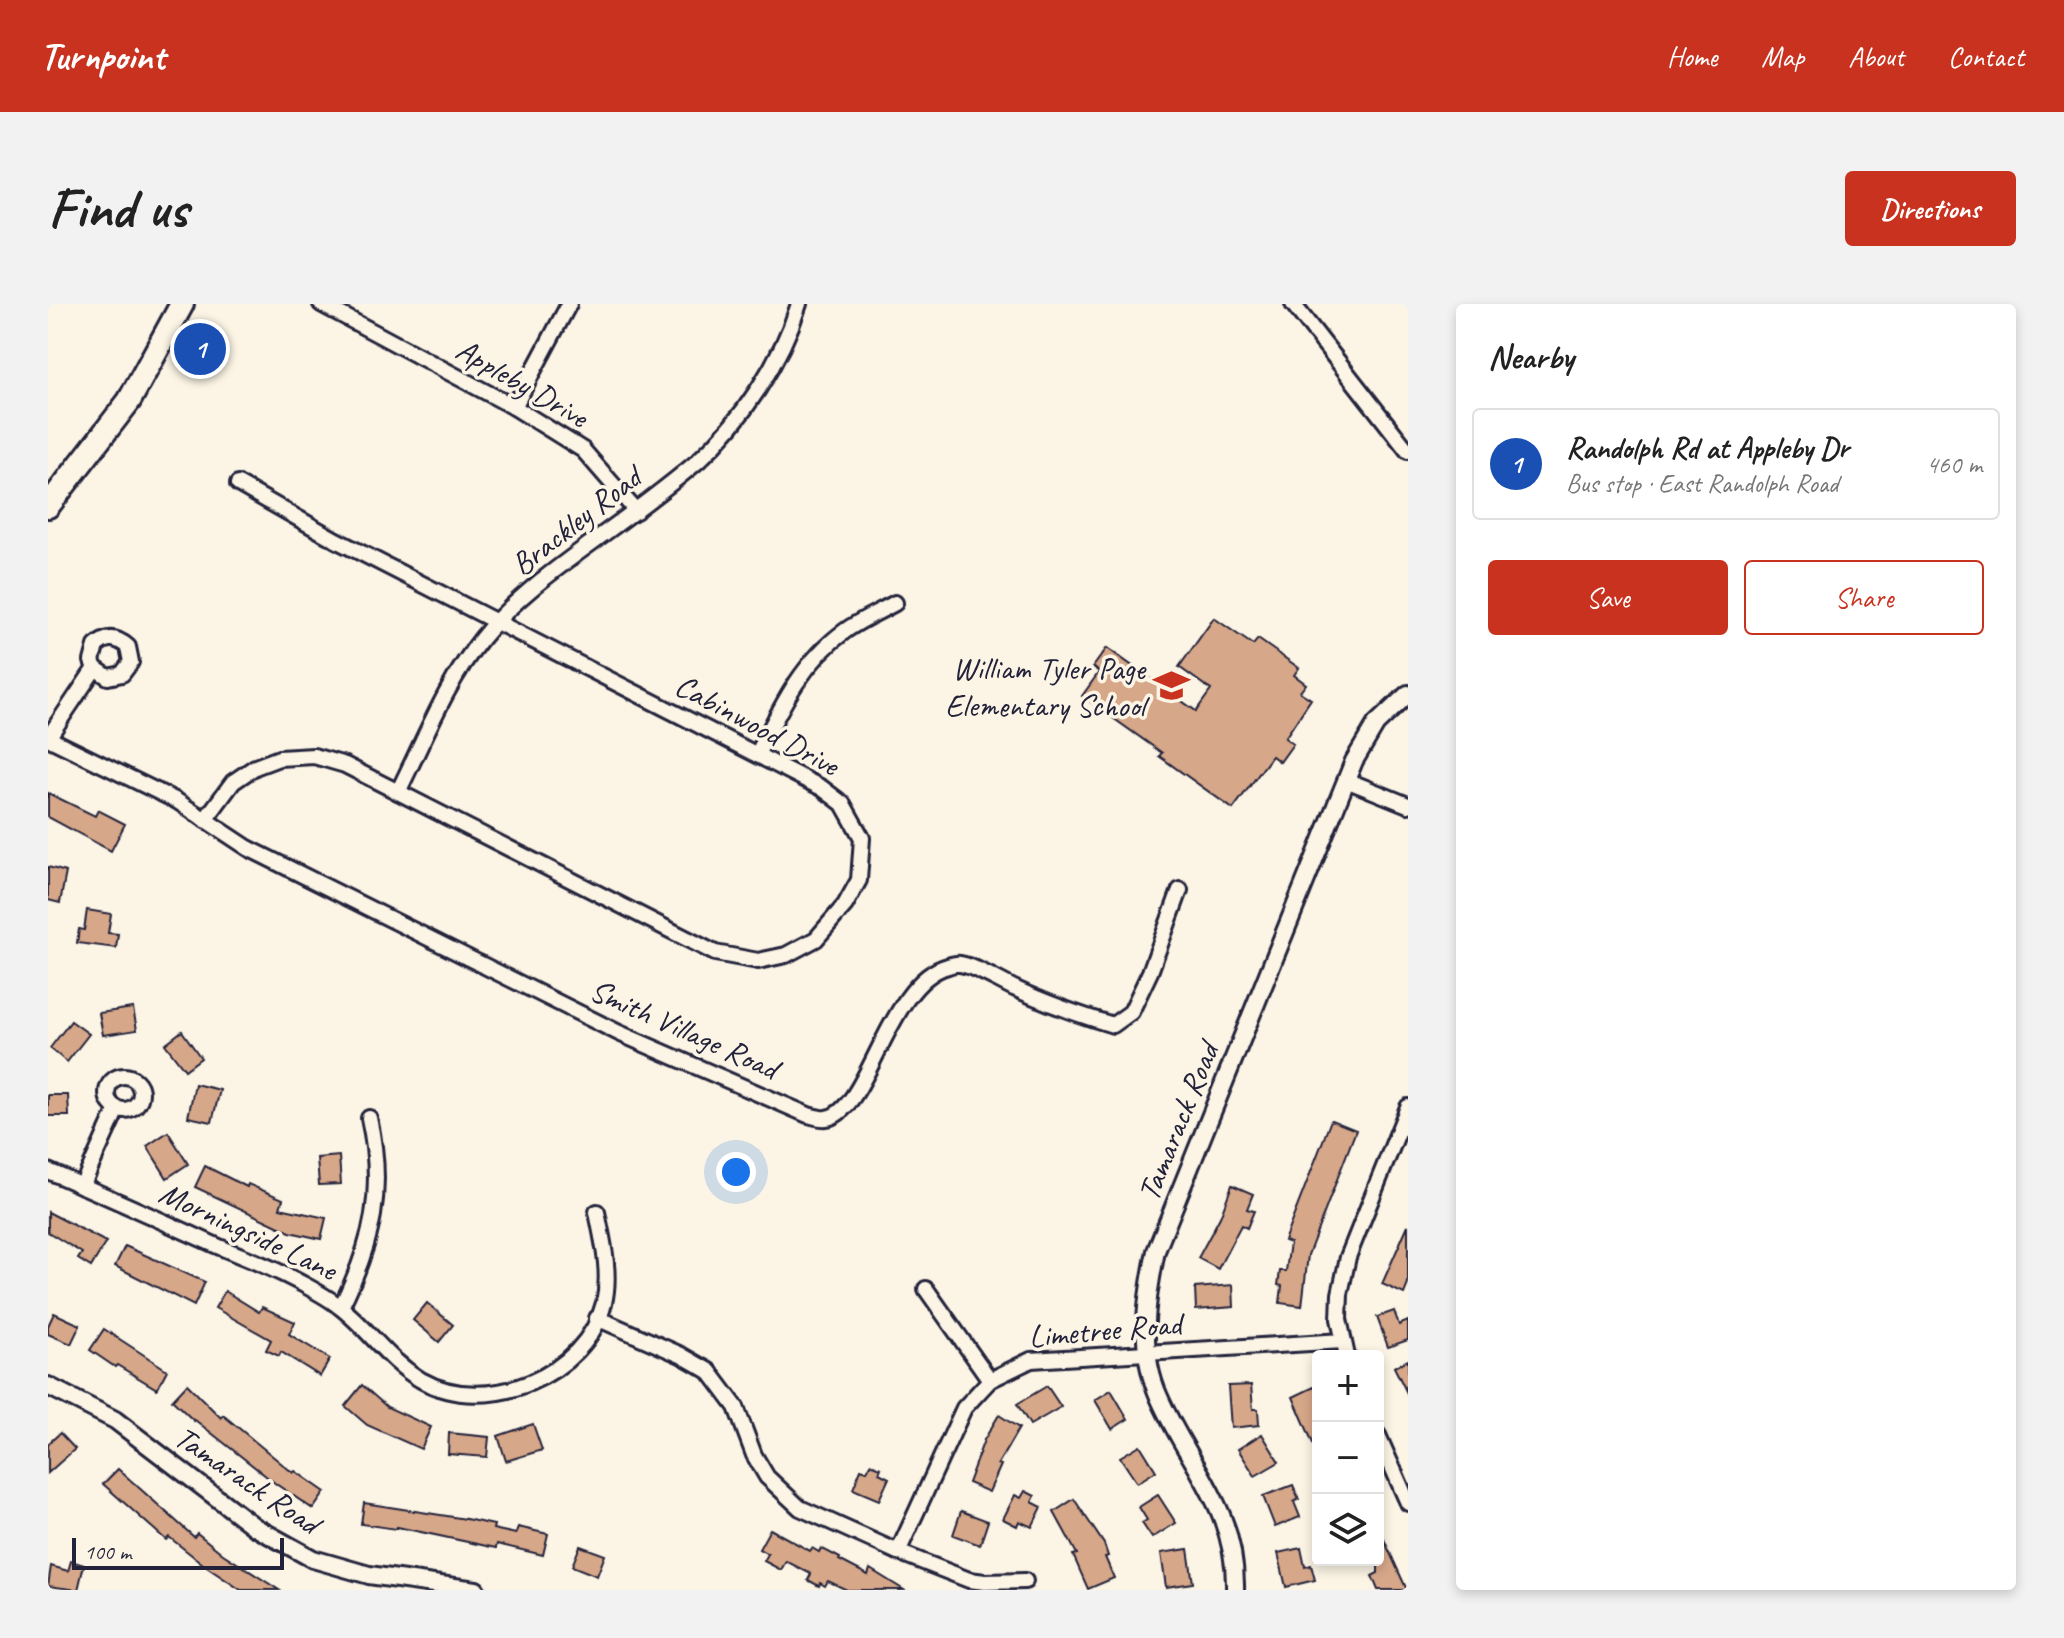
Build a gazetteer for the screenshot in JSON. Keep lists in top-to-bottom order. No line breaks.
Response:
{"streets":{"street":["Appleby Drive","Brackley Road","Cabinwood Drive","Smith Village Road","Tamarack Road","Morningside Lane","Limetree Road"]},"crossings":[["Appleby Drive","Brackley Road"],["Brackley Road","Cabinwood Drive"],["Cabinwood Drive","Smith Village Road"],["Tamarack Road","Limetree Road"]],"places":{"school or university":["William Tyler Page Elementary School"]},"scale_bar":"100 m","page":{"header":"Turnpoint","nav":["Home","Map","About","Contact"],"buttons":["Directions",["Save","Share"]],"title":"Find us","heading":"Nearby","pins":"1","list":[{"mark":"1","name":"Randolph Rd at Appleby Dr","note":"Bus stop · East Randolph Road","value":"460 m"}],"map_buttons":["+","−"],"scale":"100 m"}}
